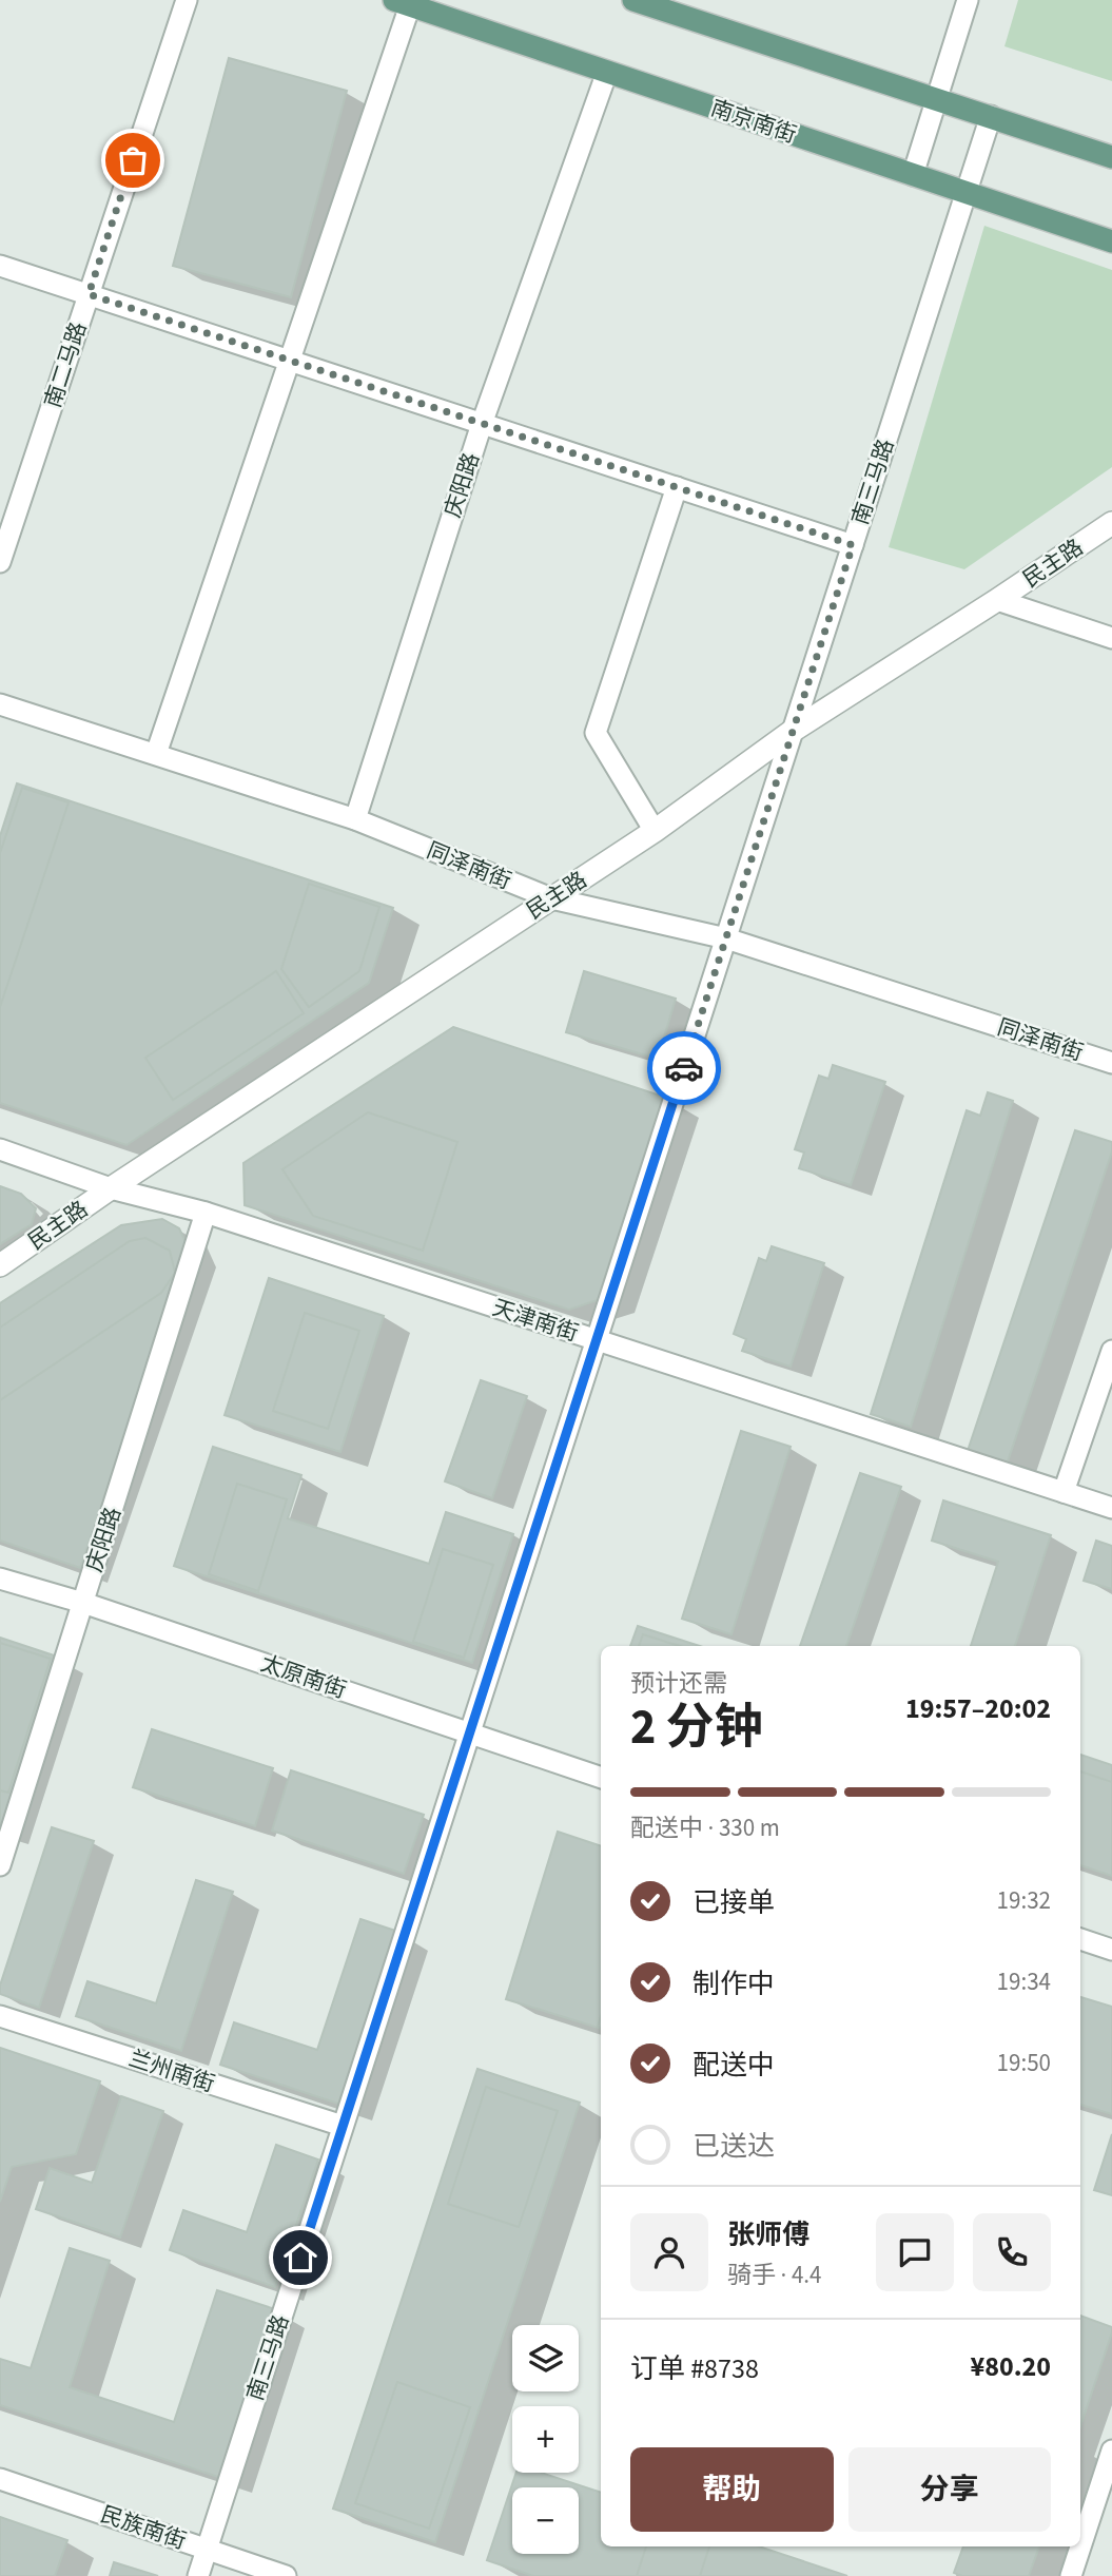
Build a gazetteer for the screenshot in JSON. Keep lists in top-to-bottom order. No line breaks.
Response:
{"streets":{"main road":["南京南街"],"street":["南二马路","南三马路","庆阳路","民主路","同泽南街","天津南街","太原南街","兰州南街","民族南街"]},"crossings":[["南京南街","南三马路"],["南京南街","庆阳路"],["南三马路","民主路"],["南三马路","同泽南街"],["南三马路","天津南街"],["南三马路","太原南街"],["南三马路","兰州南街"],["南三马路","民族南街"],["庆阳路","同泽南街"],["庆阳路","天津南街"],["庆阳路","太原南街"],["民主路","同泽南街"],["民主路","天津南街"]],"page":{"heading":["2 分钟","预计还需","19:57–20:02"],"panel":["张师傅","骑手 · 4.4","订单 #8738","¥80.20"],"bar":"配送中 · 330 m","list":[["已接单","19:32"],["制作中","19:34"],["配送中","19:50"],"已送达"],"map_buttons":["+","−"],"buttons":["帮助","分享"]}}
